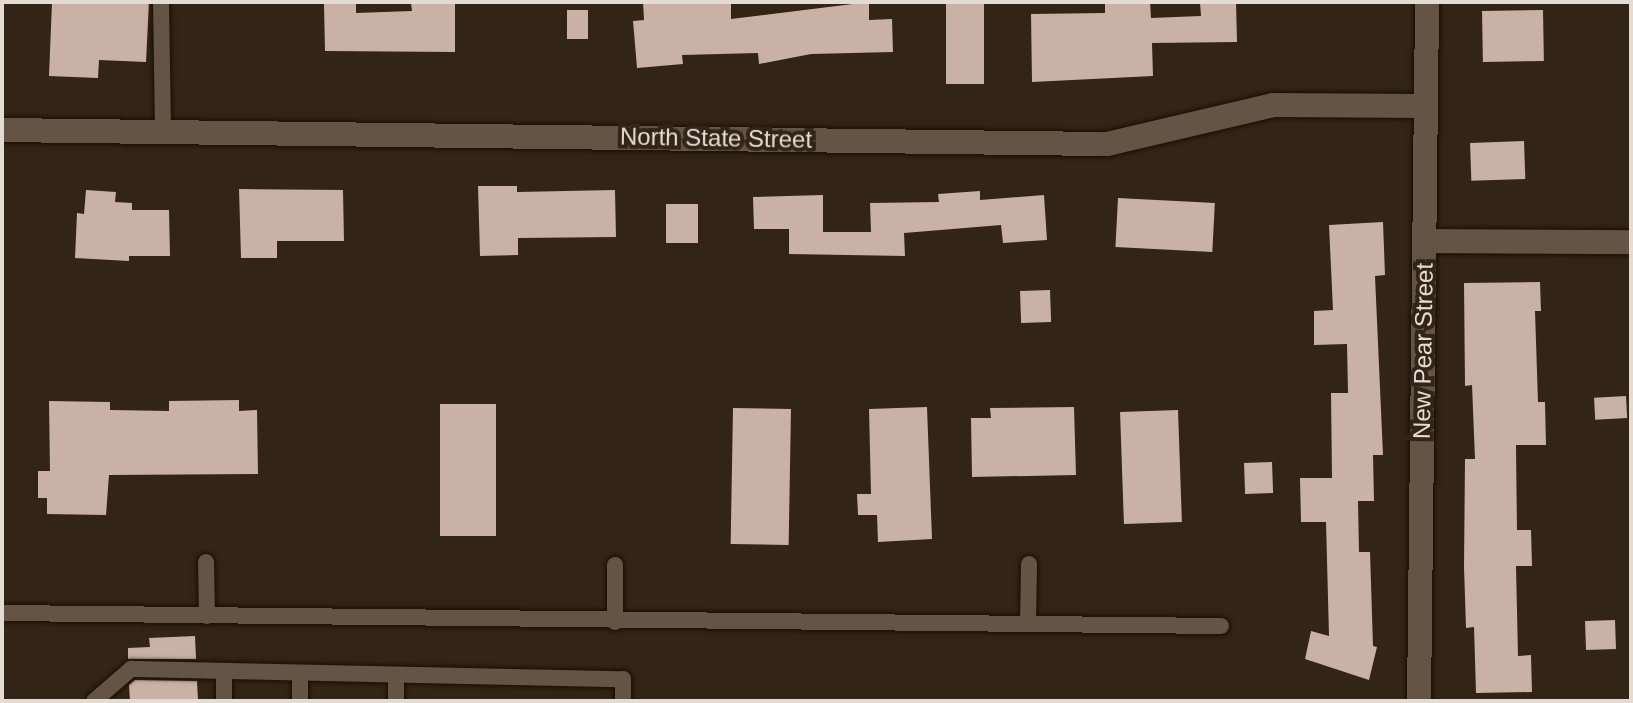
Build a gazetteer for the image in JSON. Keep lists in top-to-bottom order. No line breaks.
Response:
{"streets":{"street":["North State Street","New Pear Street"]},"crossings":[["North State Street","New Pear Street"]]}
